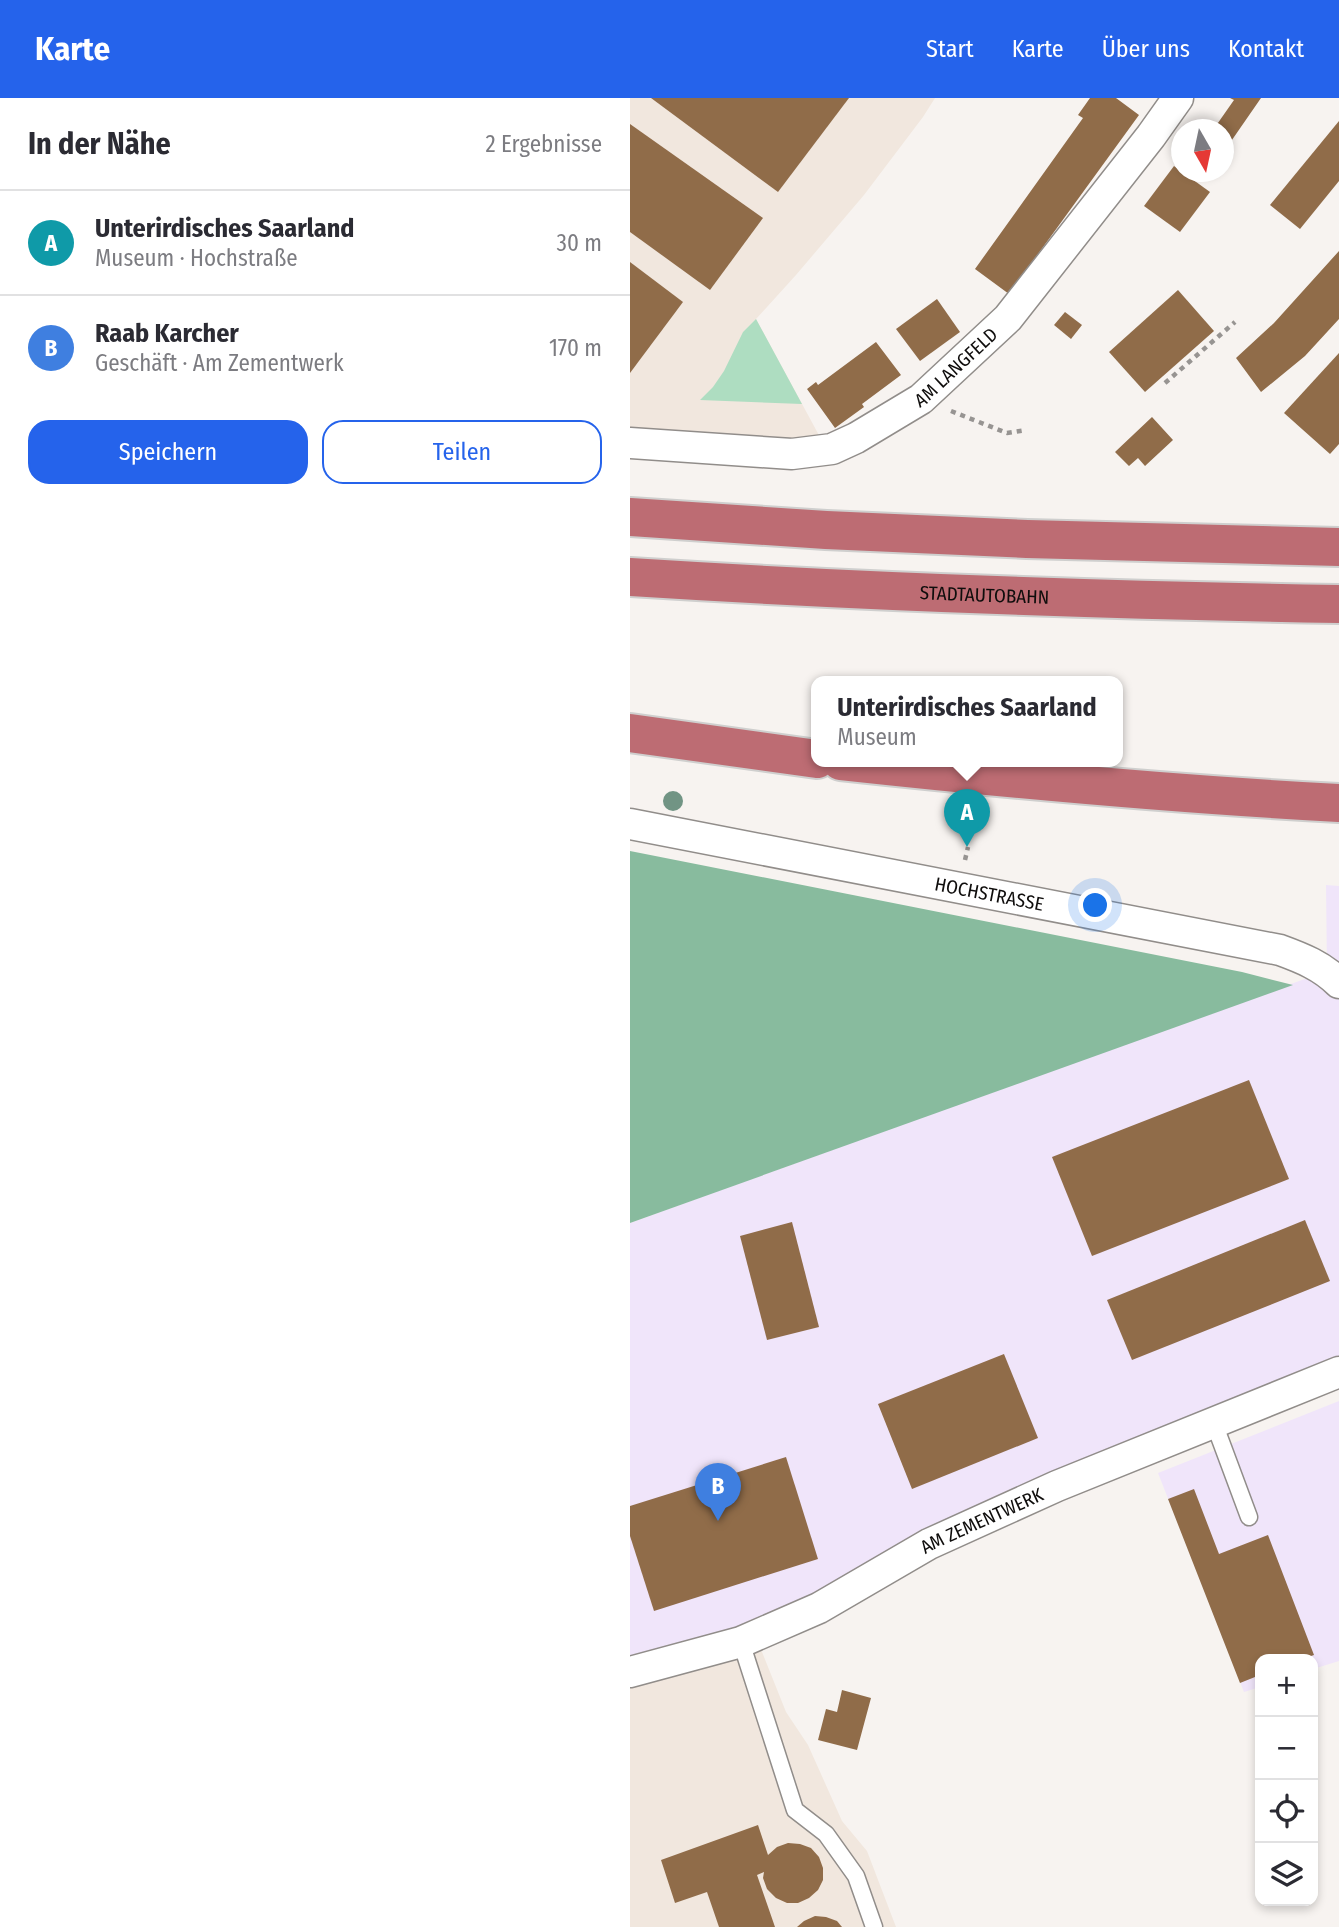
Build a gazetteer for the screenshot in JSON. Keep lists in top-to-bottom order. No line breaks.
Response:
{"streets":{"highway":["STADTAUTOBAHN"],"street":["AM LANGFELD","HOCHSTRASSE","AM ZEMENTWERK"]},"north":"bottom","page":{"header":"Karte","nav":["Start","Karte","Über uns","Kontakt"],"heading":["In der Nähe","2 Ergebnisse"],"list":[{"mark":"A","name":"Unterirdisches Saarland","note":"Museum · Hochstraße","value":"30 m"},{"mark":"B","name":"Raab Karcher","note":"Geschäft · Am Zementwerk","value":"170 m"}],"buttons":["Speichern","Teilen"],"popup":["Unterirdisches Saarland","Museum"],"pins":["A","B"],"map_buttons":["+","−"]}}
